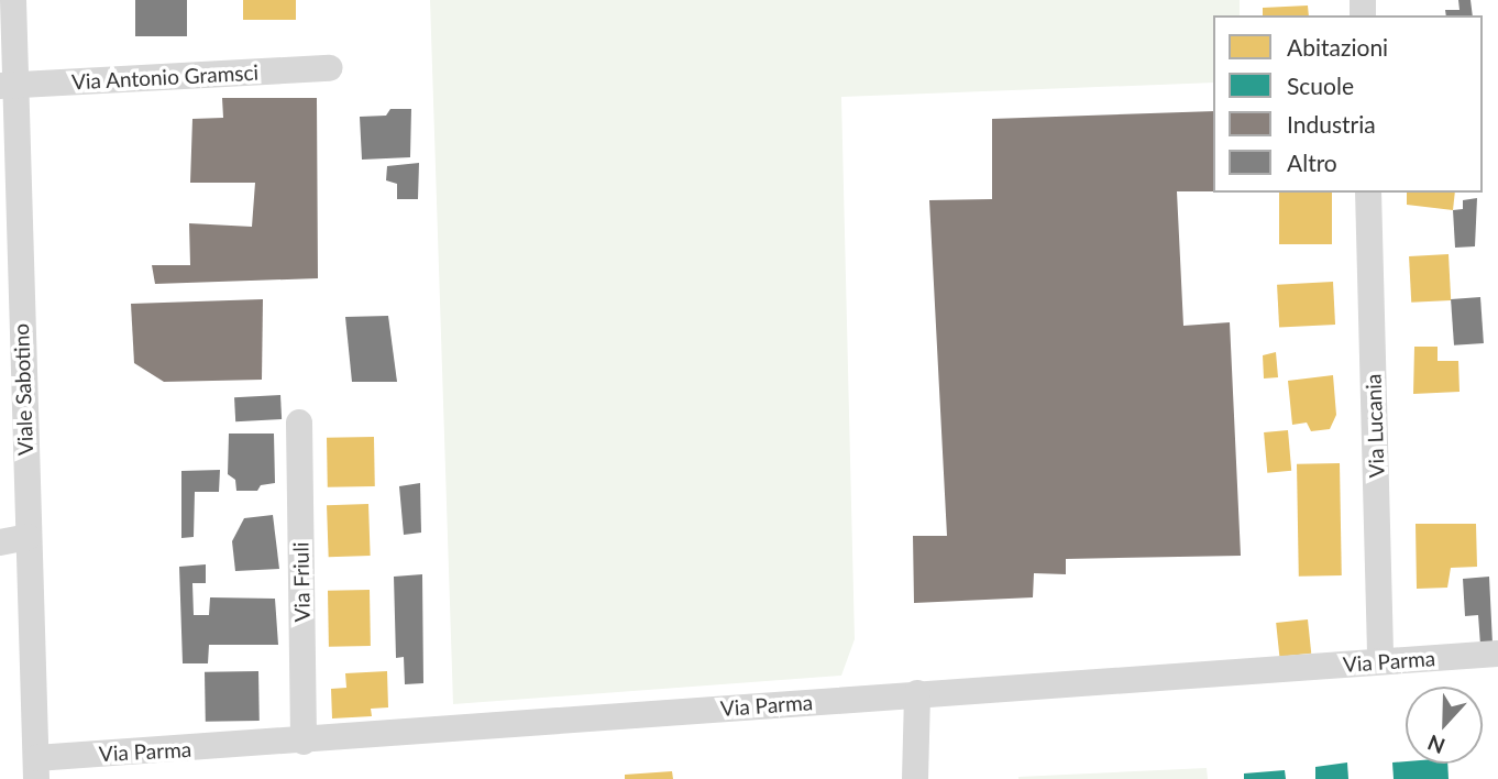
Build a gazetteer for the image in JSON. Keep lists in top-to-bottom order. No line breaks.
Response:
{"streets":{"street":["Via Antonio Gramsci","Viale Sabotino","Via Lucania","Via Friuli","Via Parma"]},"crossings":[["Via Antonio Gramsci","Viale Sabotino"],["Viale Sabotino","Via Parma"],["Via Lucania","Via Parma"],["Via Friuli","Via Parma"]],"legend":["Abitazioni","Scuole","Industria","Altro"],"north":"bottom"}
